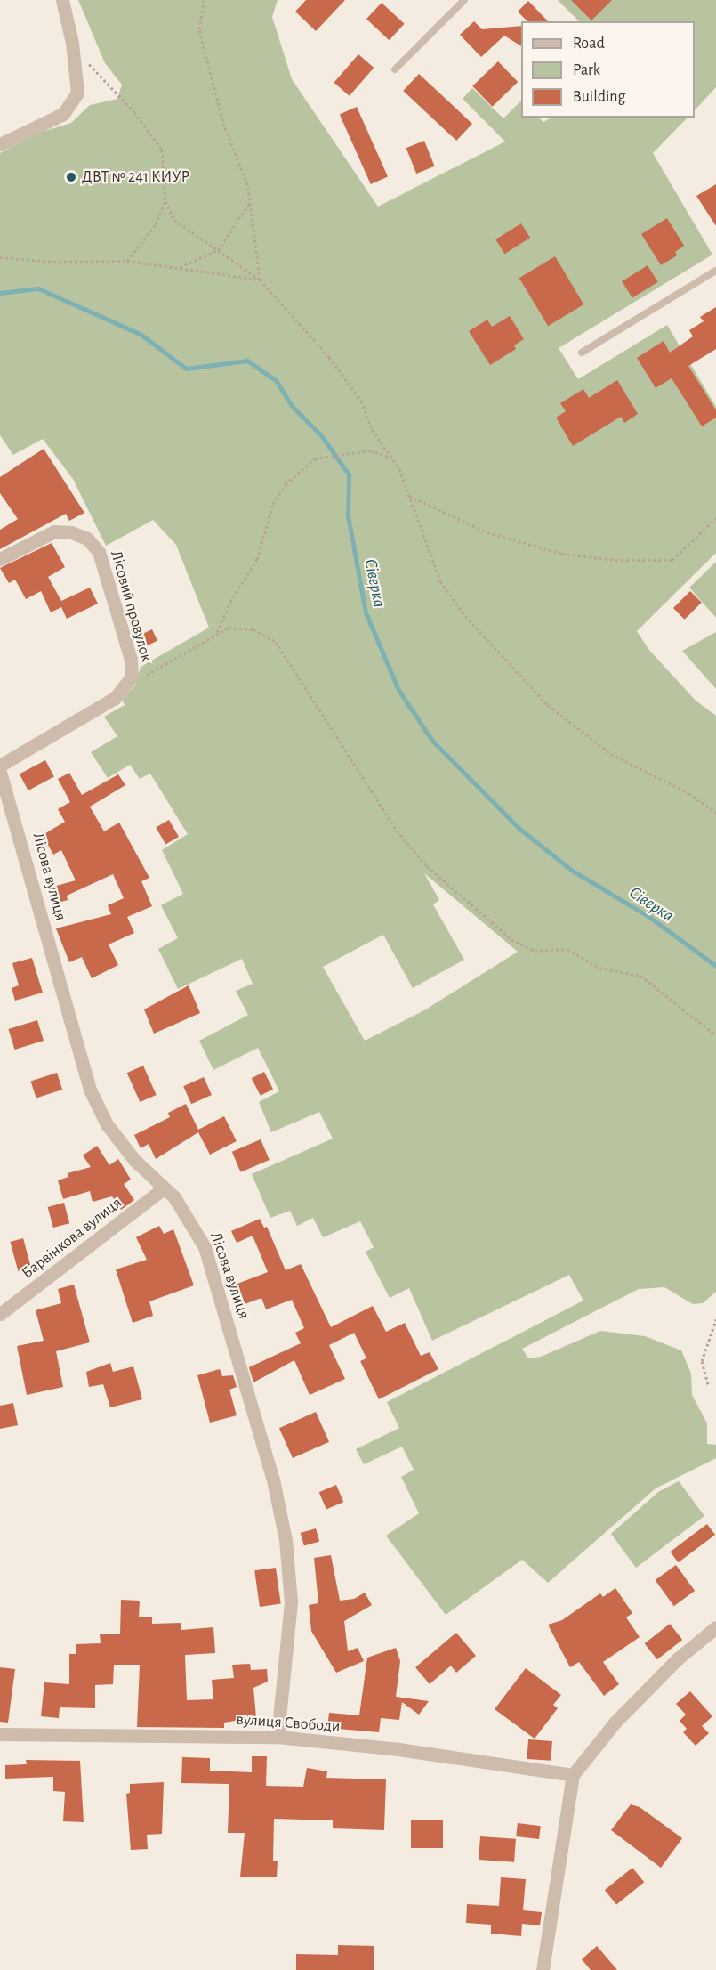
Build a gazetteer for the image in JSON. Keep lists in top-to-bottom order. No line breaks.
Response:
{"streets":{"street":["Лісовий провулок","Лісова вулиця","Барвінкова вулиця","вулиця Свободи"]},"crossings":[["Лісова вулиця","Барвінкова вулиця"],["Лісова вулиця","вулиця Свободи"]],"water":["Сіверка"],"places":["ДВТ № 241 КИУР"],"legend":["Road","Park","Building"]}
